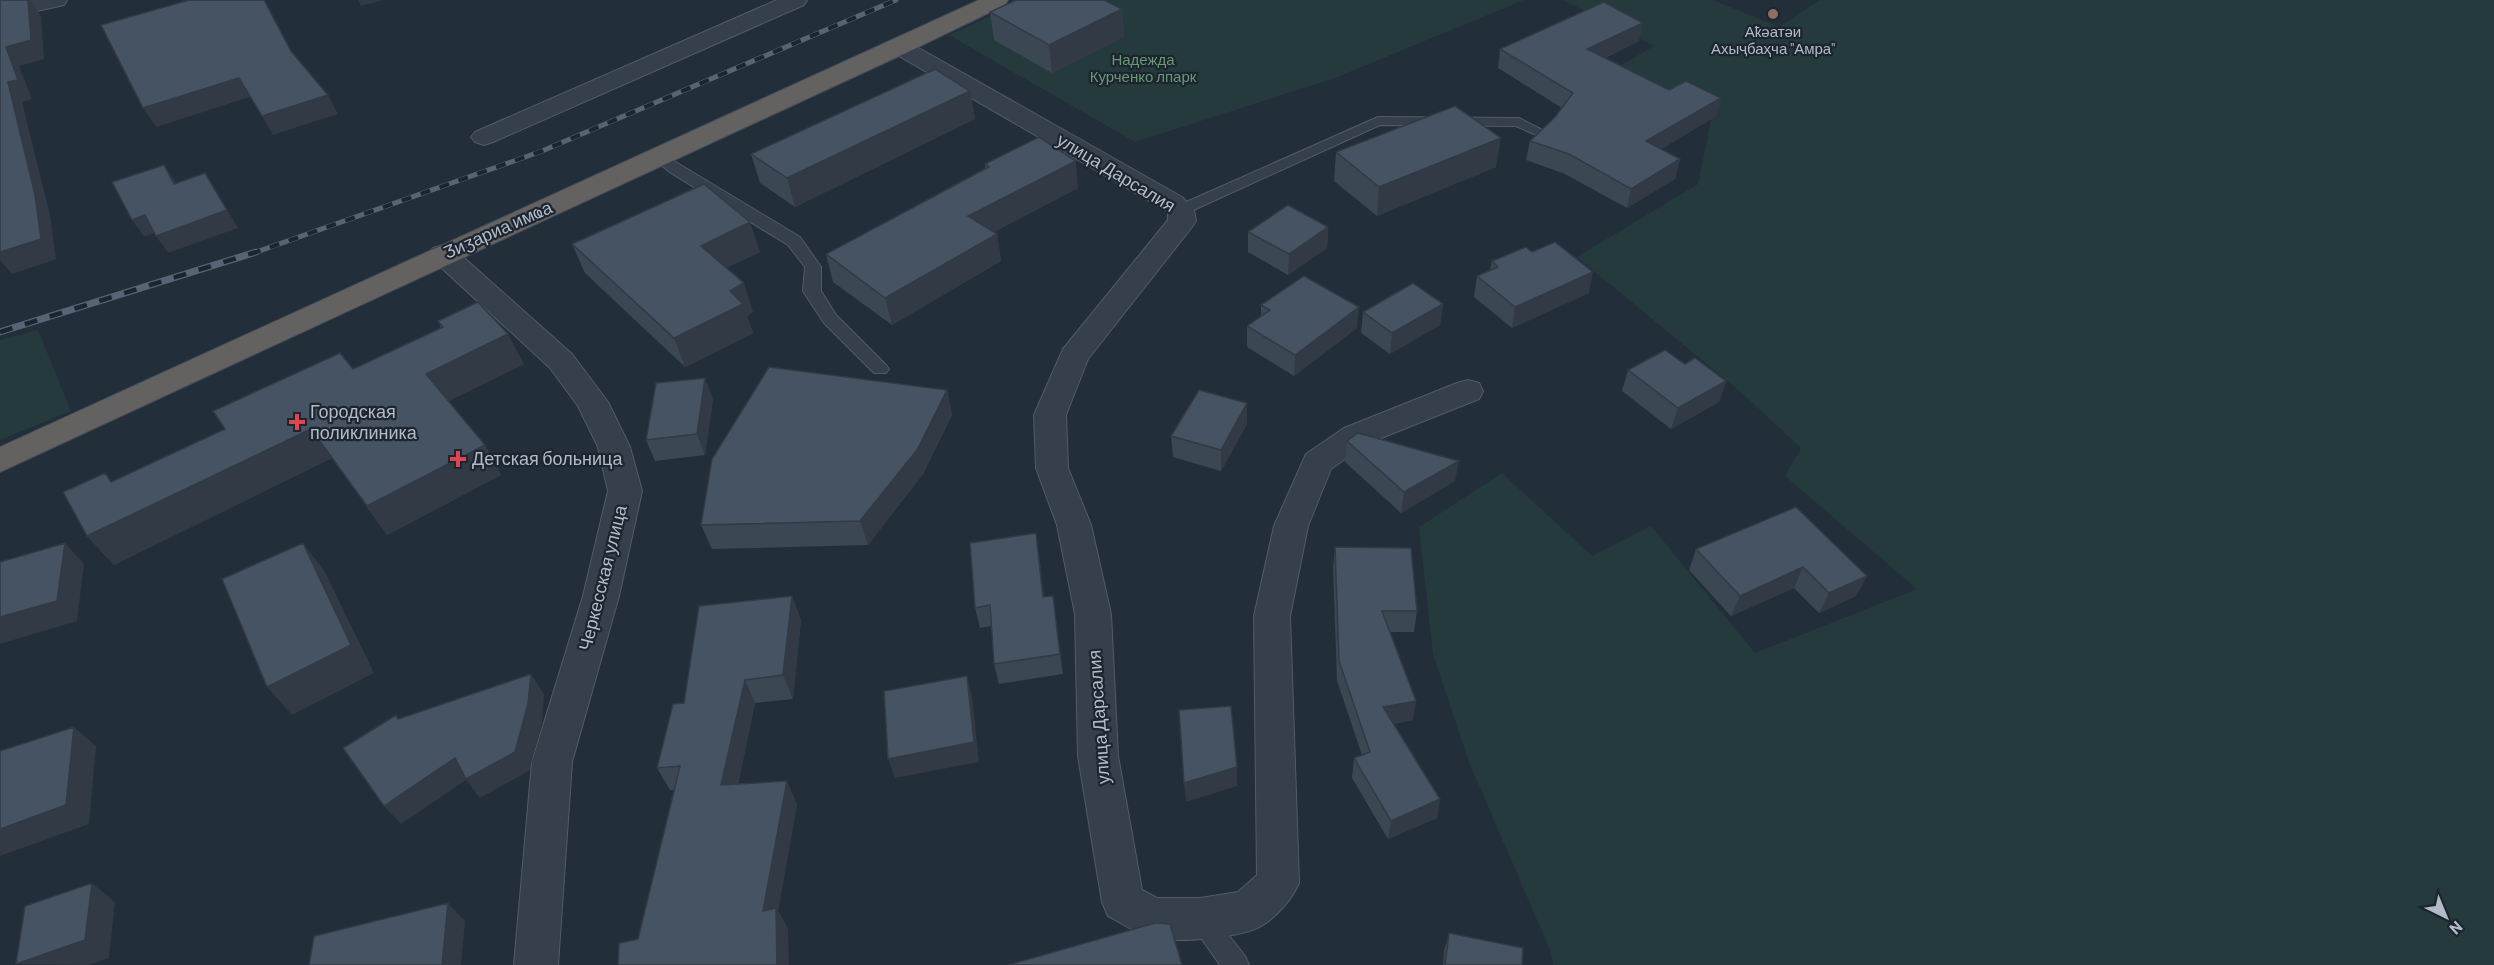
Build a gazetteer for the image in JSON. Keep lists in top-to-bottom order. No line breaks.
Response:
{"streets":{"highway":["Ӡиӡариа имҩа"],"street":["улица Дарсалия","Черкесская улица"]},"crossings":[["улица Дарсалия","Ӡиӡариа имҩа"],["Ӡиӡариа имҩа","Черкесская улица"]],"parks":["Надежда Курченко лпарк"],"places":{"other":["Аҟәатәи Ахыҷбаҳча \"Амра\""],"health":["Городская поликлиника","Детская больница"]},"north":"bottom right"}
